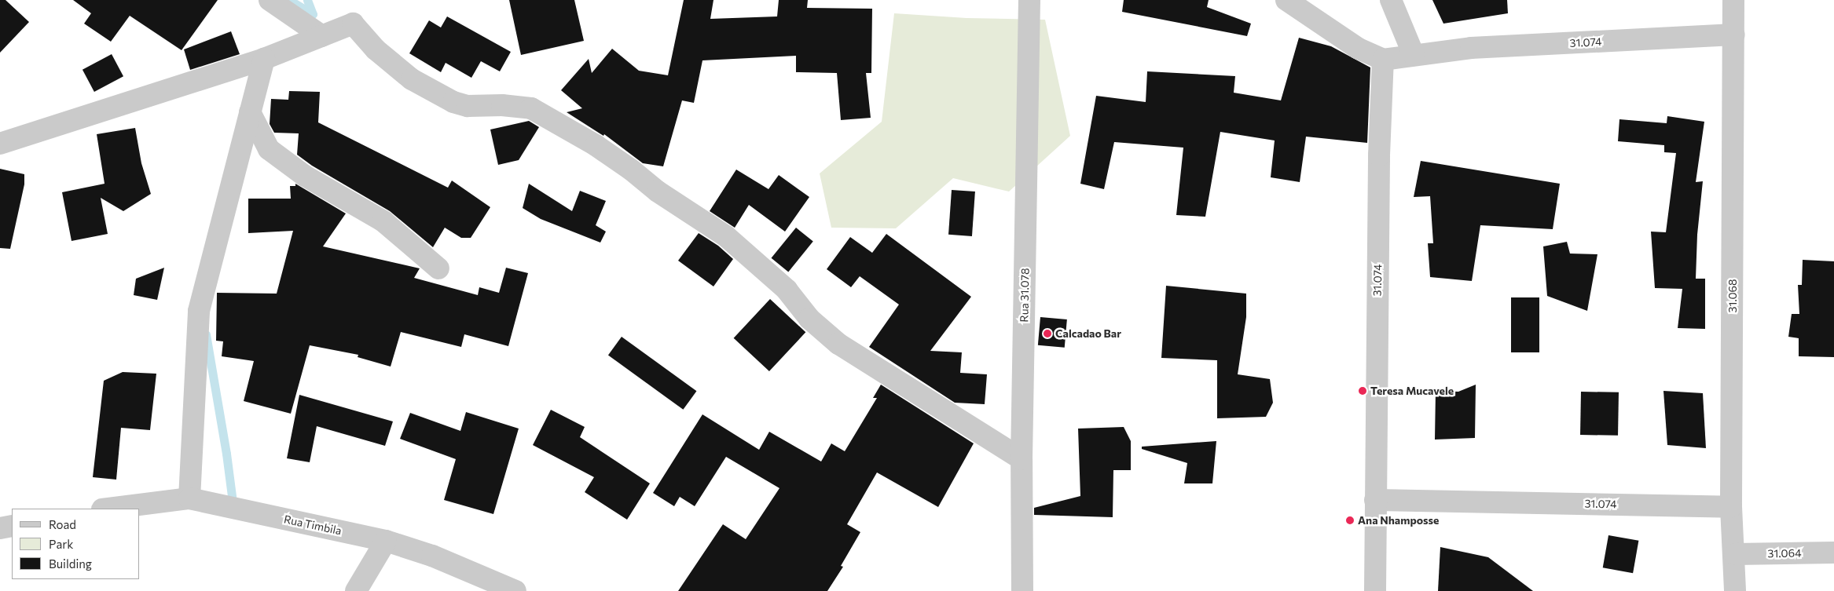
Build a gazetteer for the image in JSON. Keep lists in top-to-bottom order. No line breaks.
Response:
{"streets":{"street":["31.074","Rua 31.078","31.068","Rua Timbila","31.064"]},"crossings":[["31.074","31.068"],["31.068","31.064"]],"places":["Calcadao Bar","Teresa Mucavele","Ana Nhamposse"],"legend":["Road","Park","Building"]}
